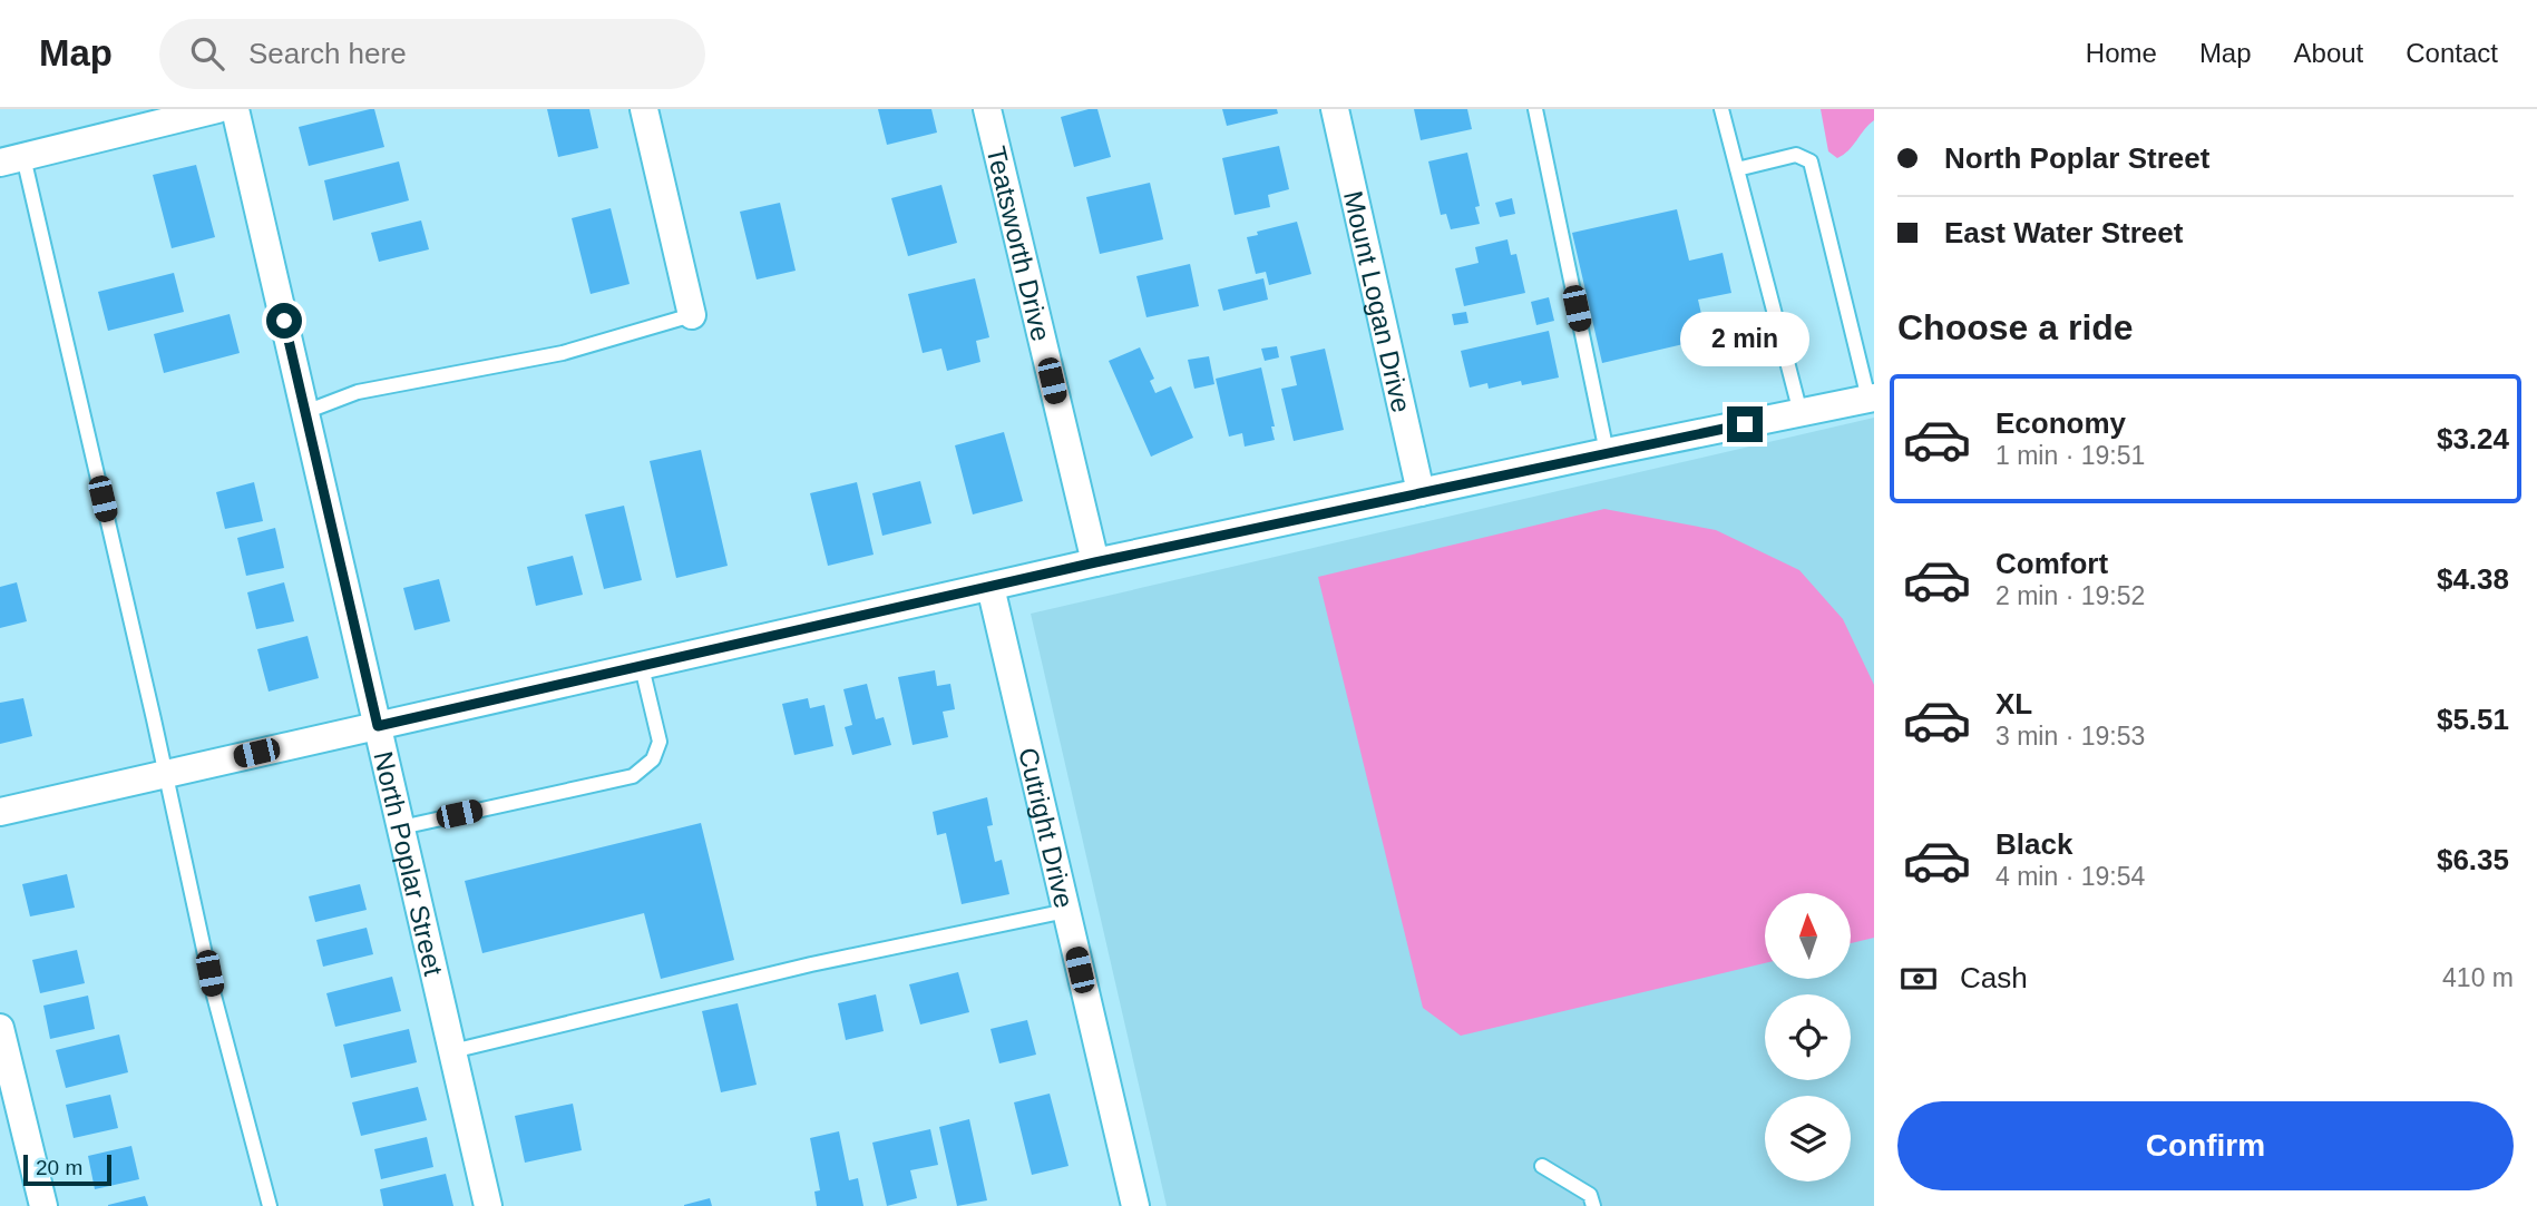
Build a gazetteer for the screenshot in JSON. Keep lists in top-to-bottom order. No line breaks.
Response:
{"streets":{"street":["Teatsworth Drive","Mount Logan Drive","Cutright Drive","North Poplar Street"]},"scale_bar":"20 m","north":"top","page":{"header":"Map","search":"Search here","nav":["Home","Map","About","Contact"],"banner":["North Poplar Street","East Water Street"],"heading":"Choose a ride","bubble":"2 min","list":[{"name":"Economy","note":"1 min · 19:51","value":"$3.24"},{"name":"Comfort","note":"2 min · 19:52","value":"$4.38"},{"name":"XL","note":"3 min · 19:53","value":"$5.51"},{"name":"Black","note":"4 min · 19:54","value":"$6.35"}],"pay":["Cash","410 m"],"buttons":"Confirm","scale":"20 m"}}
